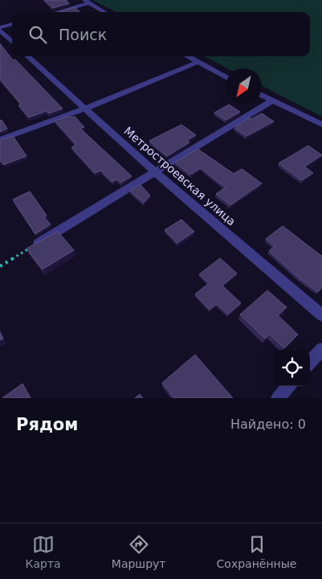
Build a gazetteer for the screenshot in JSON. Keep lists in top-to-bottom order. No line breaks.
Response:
{"streets":{"street":["Метростроевская улица"]},"north":"bottom left","page":{"search":"Поиск","heading":["Рядом","Найдено: 0"],"nav":["Карта","Маршрут","Сохранённые"]}}
